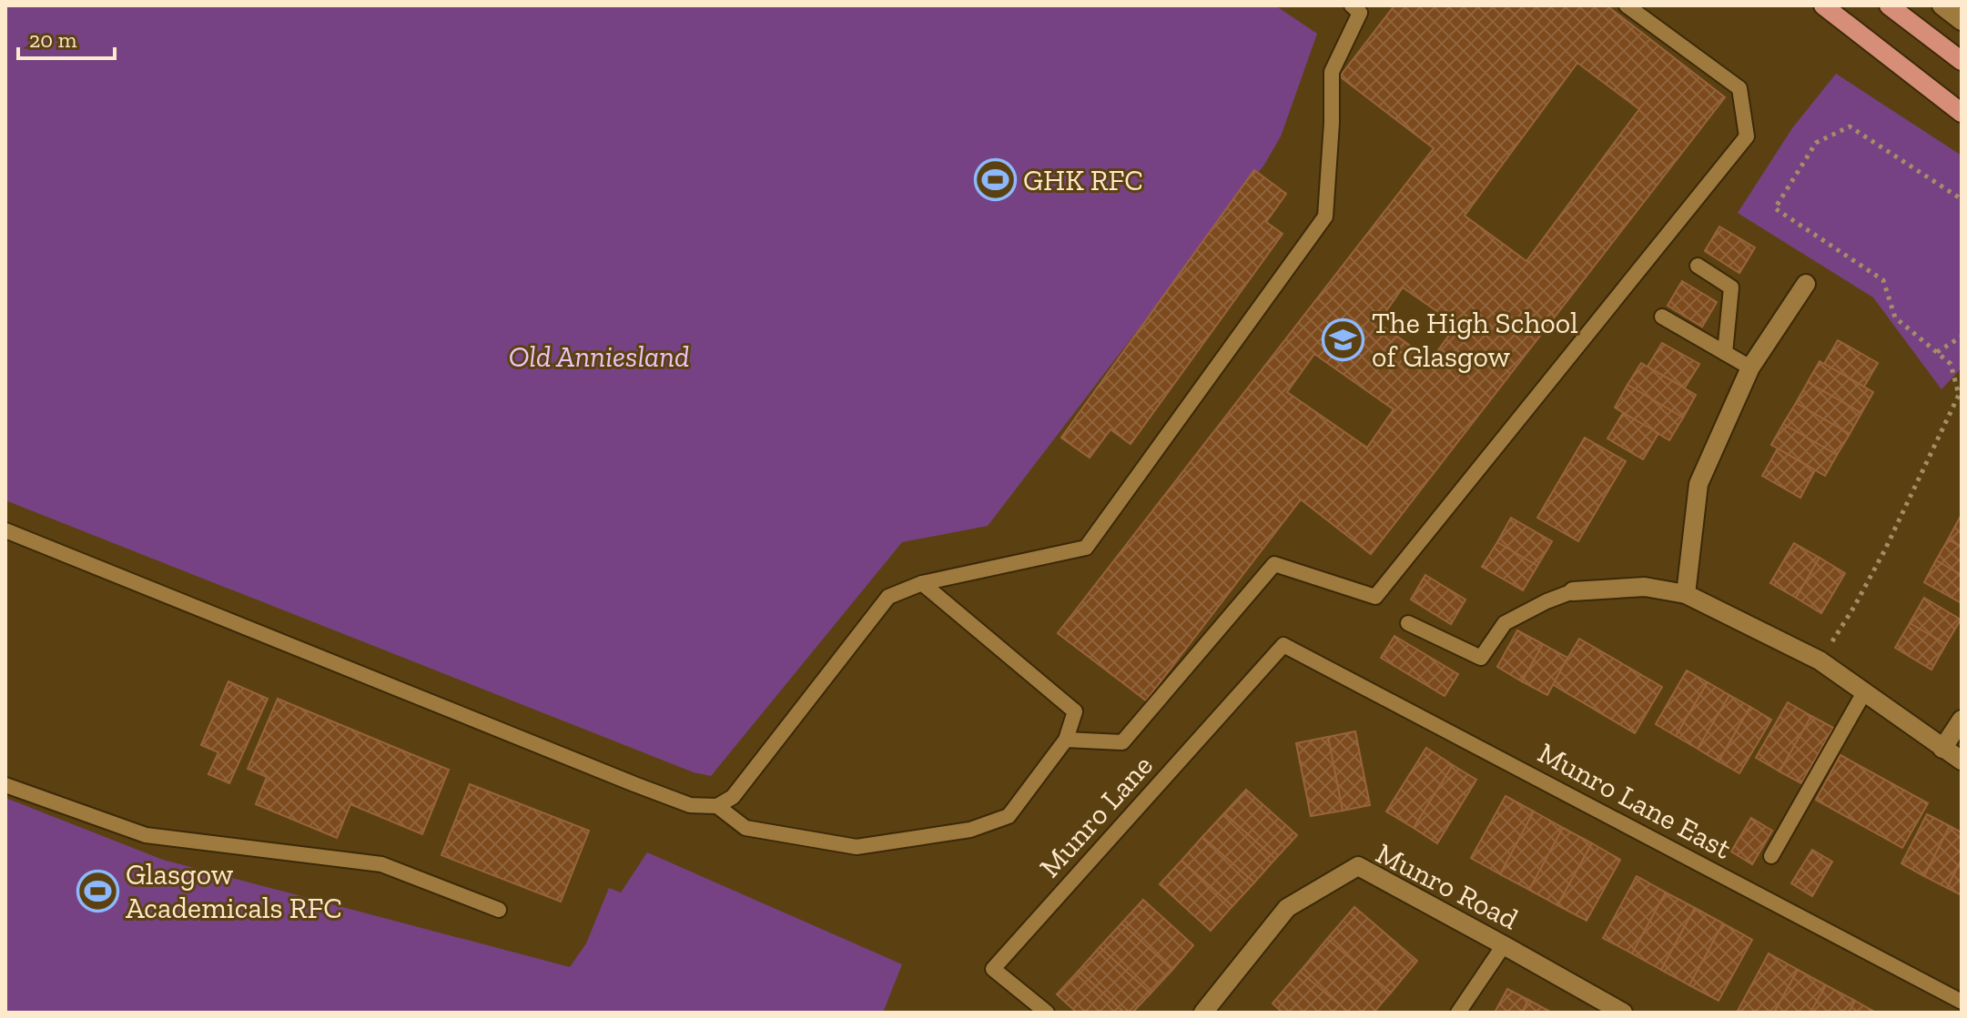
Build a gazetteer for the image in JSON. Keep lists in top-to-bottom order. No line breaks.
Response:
{"streets":{"street":["Munro Road"],"lane":["Munro Lane East","Munro Lane"]},"crossings":[["Munro Lane East","Munro Lane"]],"parks":["Old Anniesland"],"places":{"sports":["GHK RFC","Glasgow Academicals RFC"],"school or university":["The High School of Glasgow"]},"scale_bar":"20 m"}
